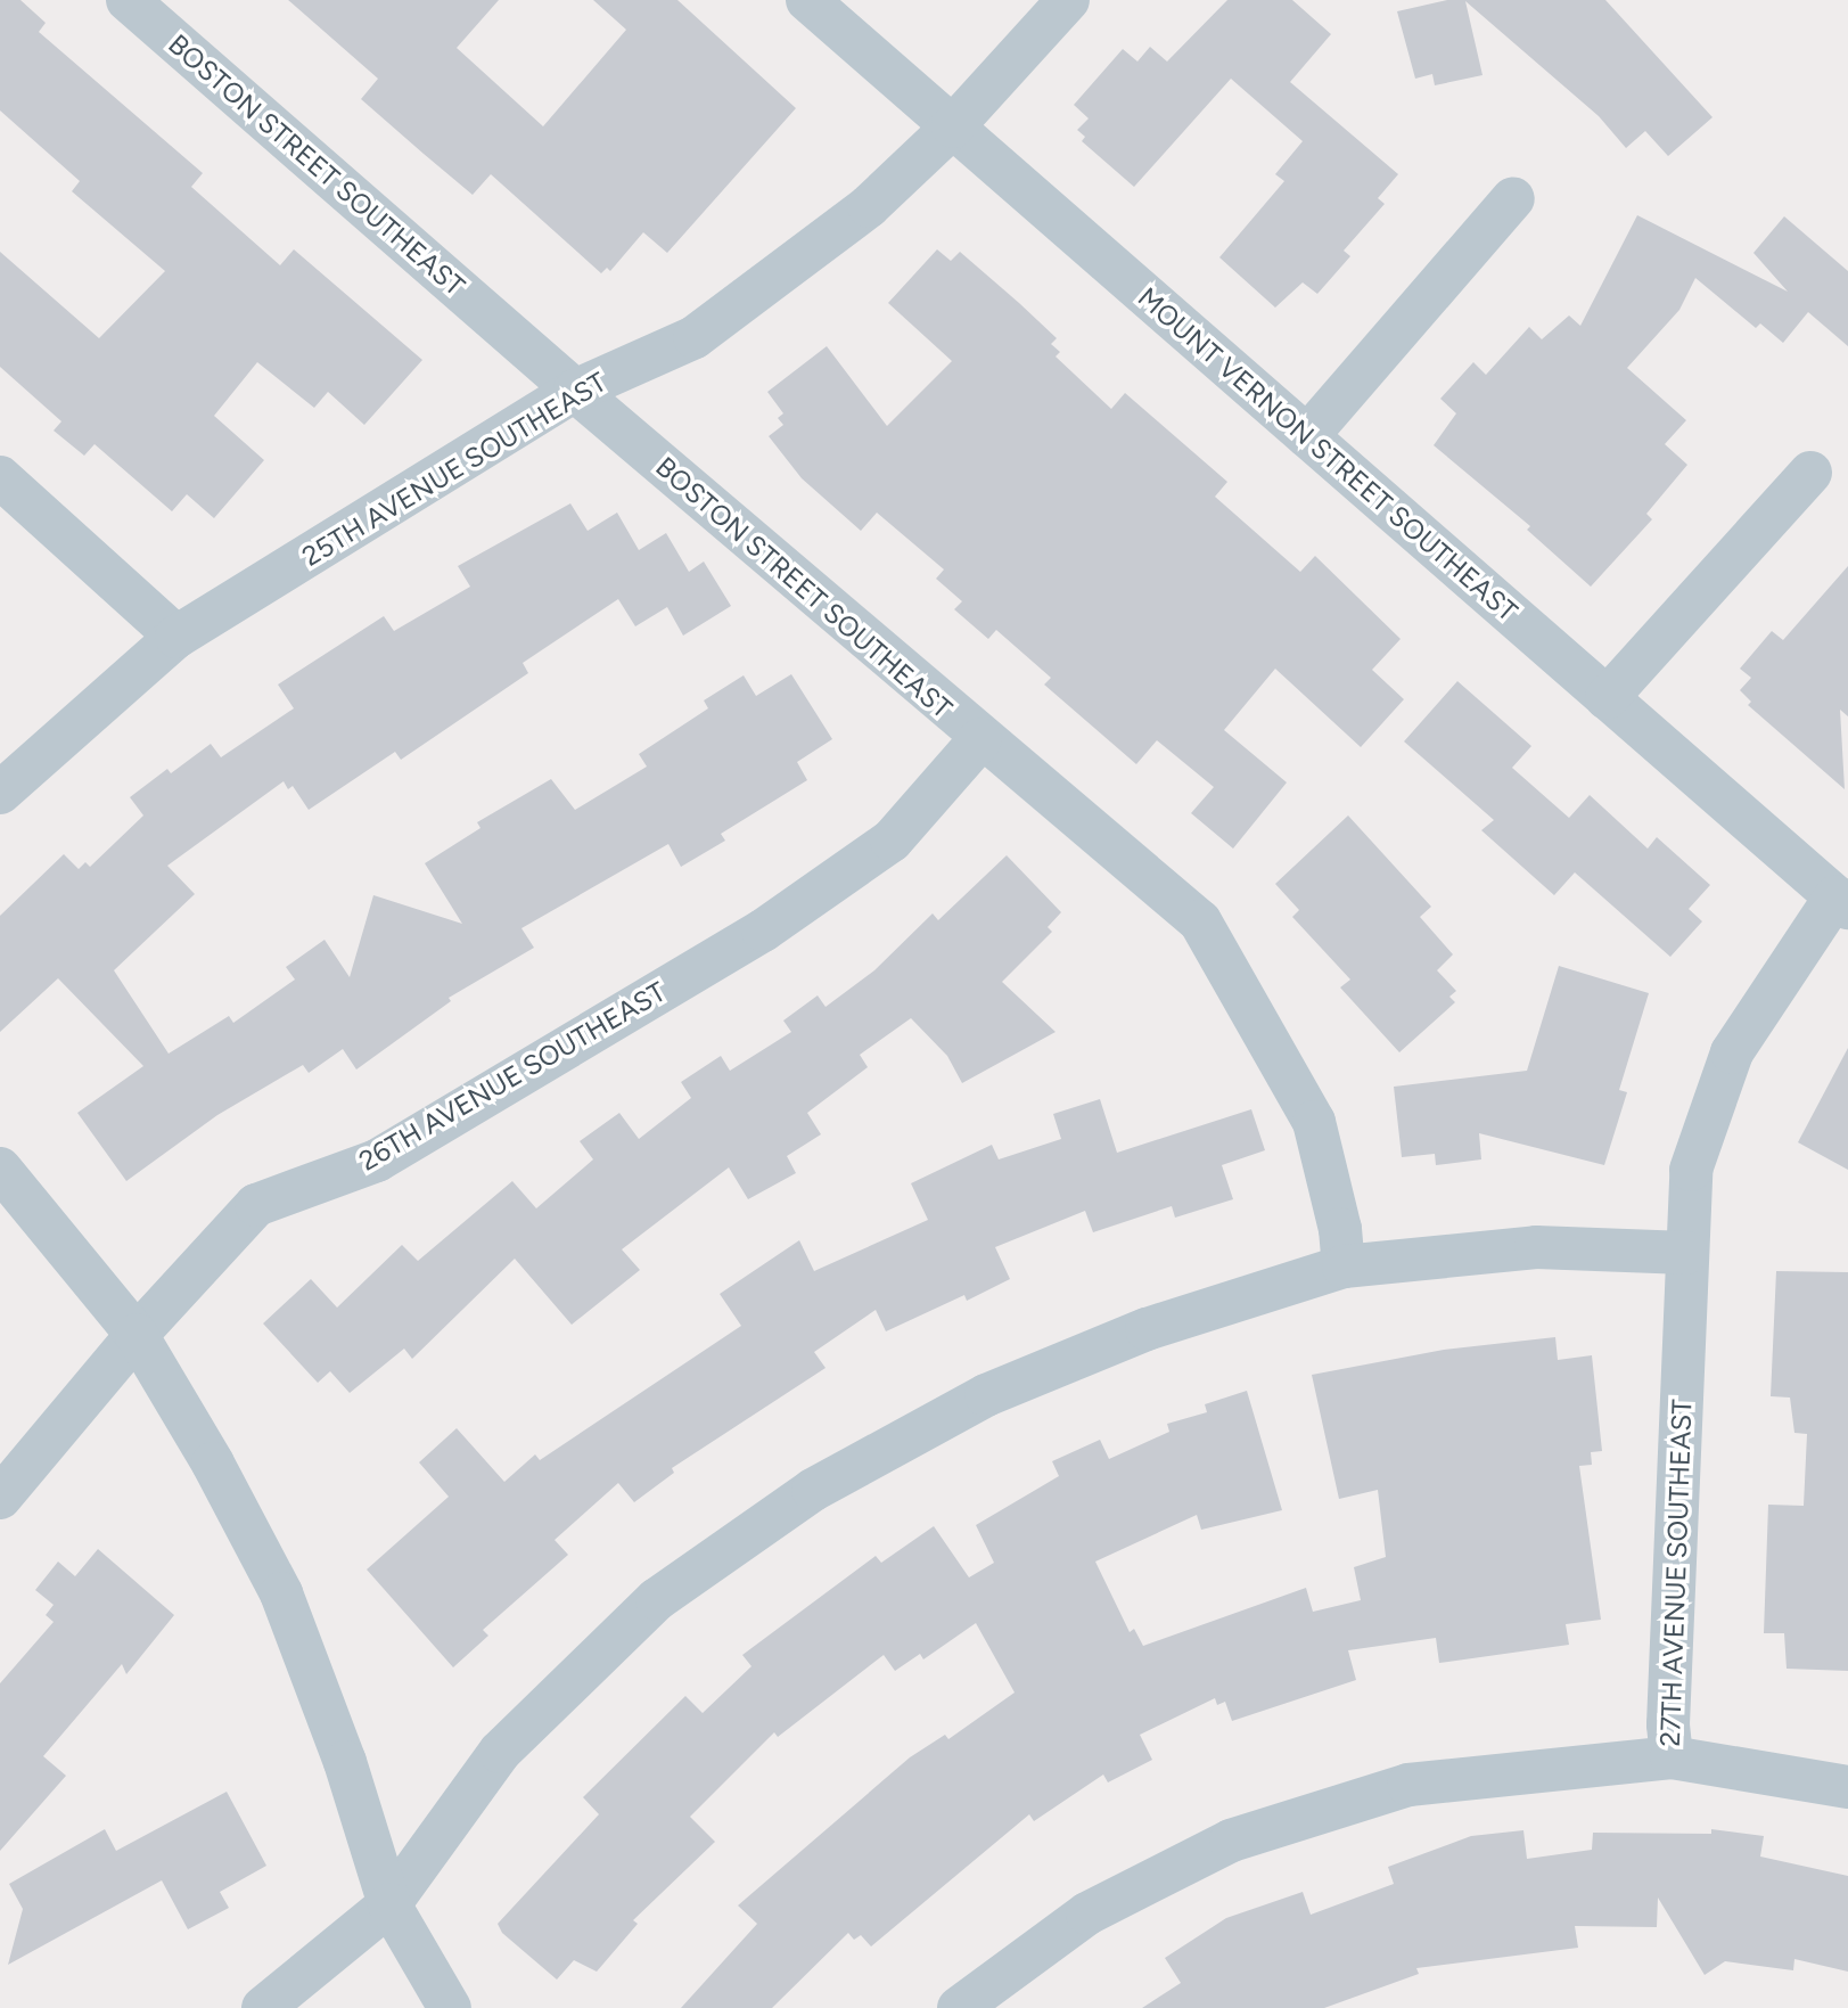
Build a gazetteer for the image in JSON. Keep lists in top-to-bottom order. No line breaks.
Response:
{"streets":{"street":["BOSTON STREET SOUTHEAST","MOUNT VERNON STREET SOUTHEAST","25TH AVENUE SOUTHEAST","26TH AVENUE SOUTHEAST","27TH AVENUE SOUTHEAST"]},"crossings":[["BOSTON STREET SOUTHEAST","25TH AVENUE SOUTHEAST"],["BOSTON STREET SOUTHEAST","26TH AVENUE SOUTHEAST"],["MOUNT VERNON STREET SOUTHEAST","25TH AVENUE SOUTHEAST"],["MOUNT VERNON STREET SOUTHEAST","27TH AVENUE SOUTHEAST"]]}
